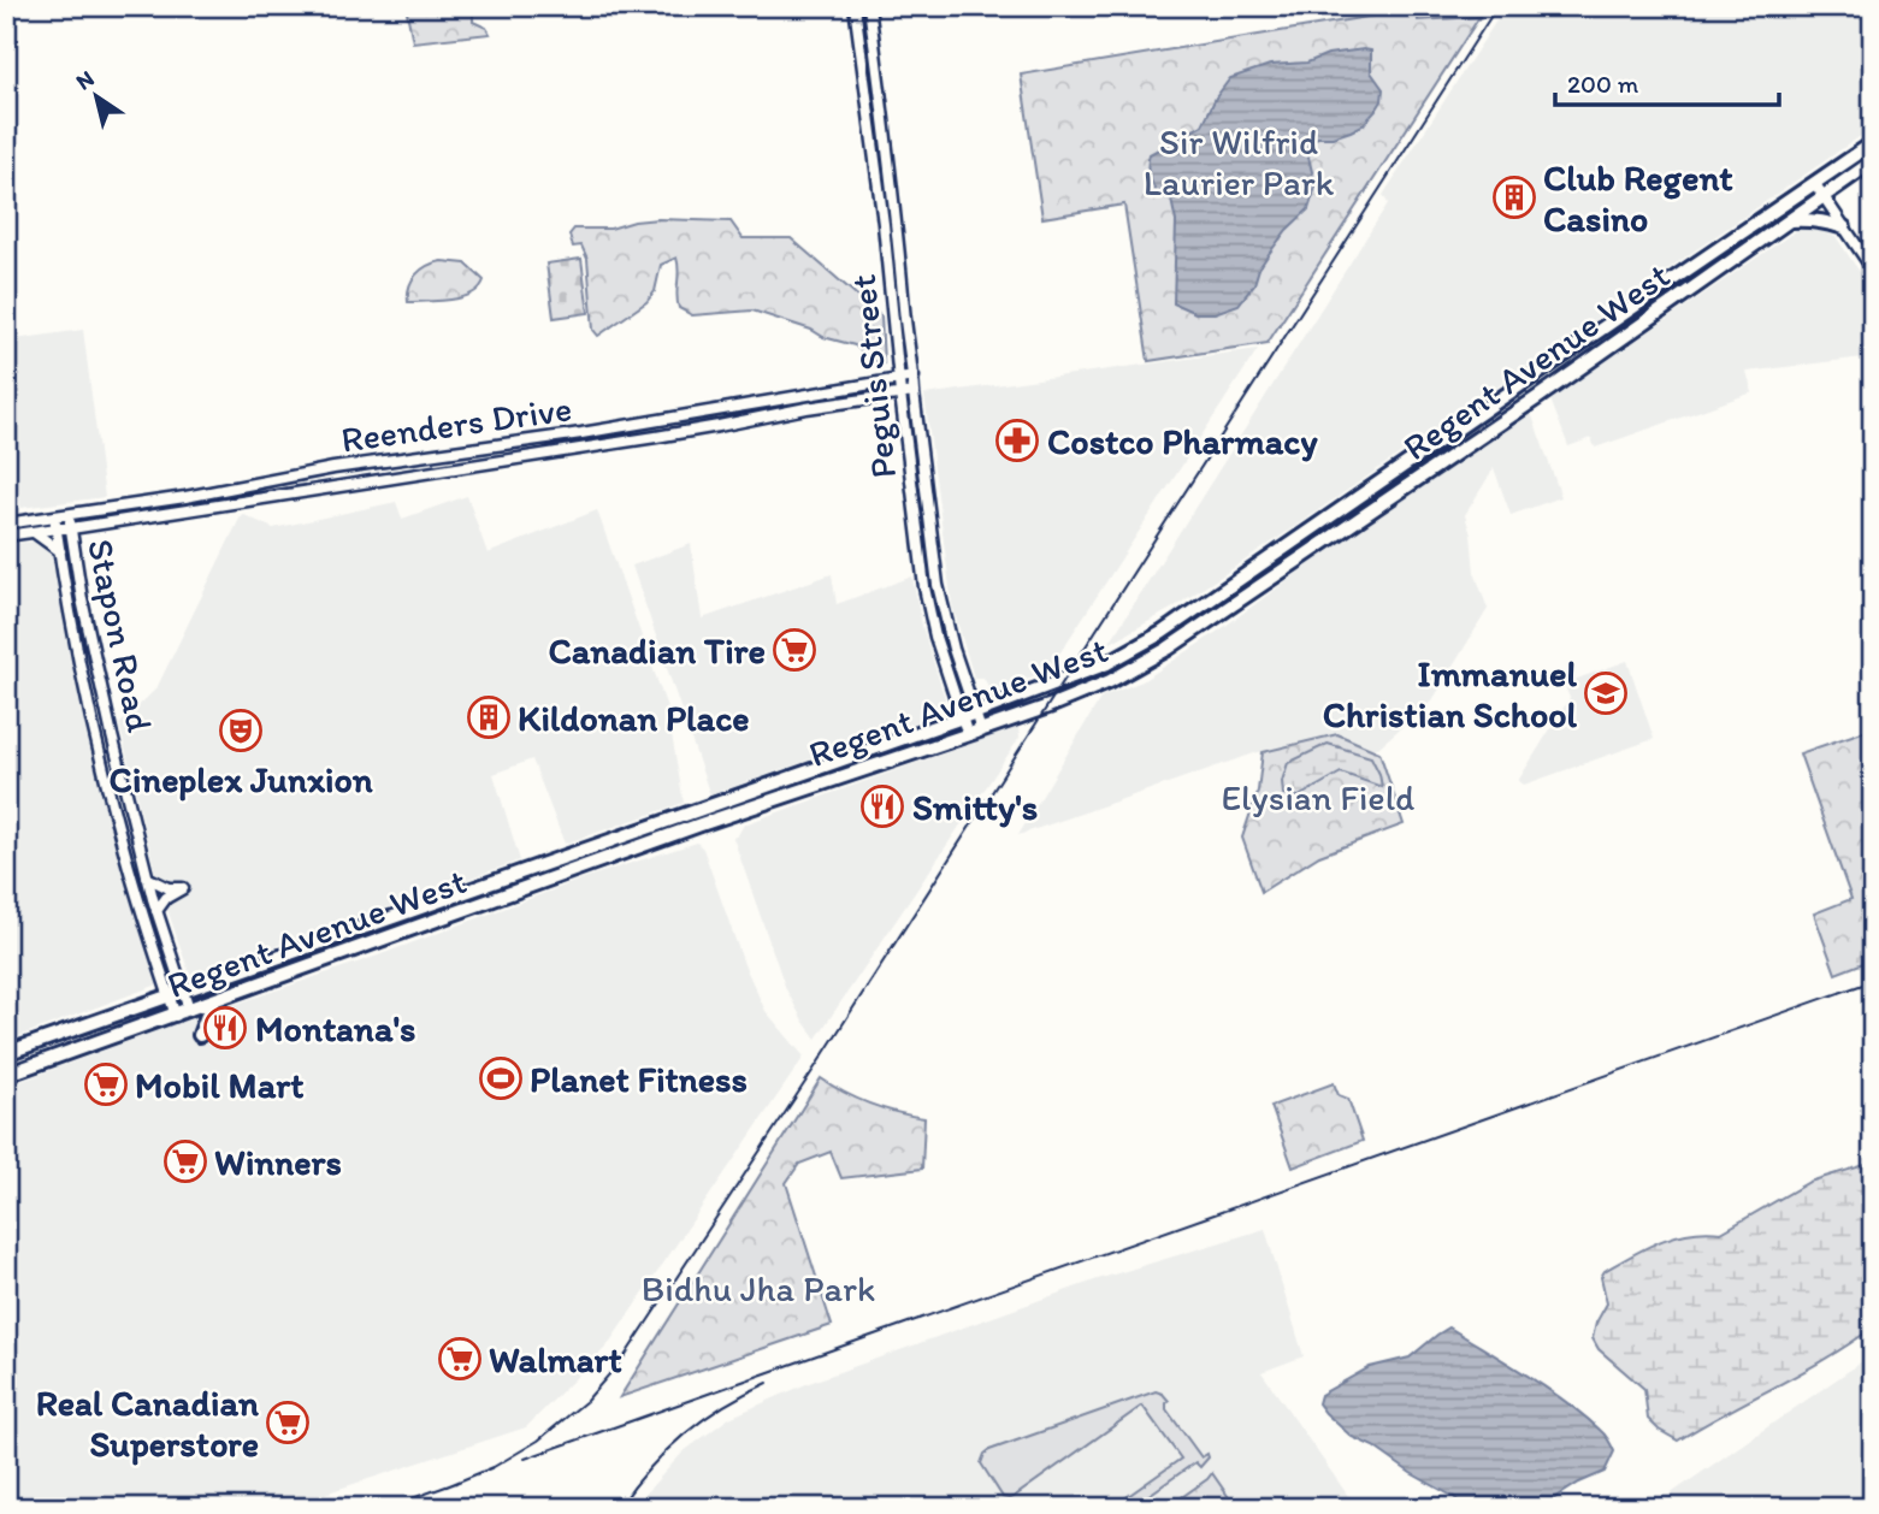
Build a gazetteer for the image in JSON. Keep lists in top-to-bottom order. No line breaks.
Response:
{"streets":{"main road":["Regent Avenue West"],"street":["Peguis Street","Reenders Drive","Stapon Road"]},"crossings":[["Regent Avenue West","Peguis Street"],["Regent Avenue West","Stapon Road"],["Peguis Street","Reenders Drive"],["Reenders Drive","Stapon Road"]],"parks":["Sir Wilfrid Laurier Park","Elysian Field","Bidhu Jha Park"],"places":{"building":["Club Regent Casino","Kildonan Place"],"pharmacy":["Costco Pharmacy"],"supermarket":["Canadian Tire","Mobil Mart","Winners","Walmart","Real Canadian Superstore"],"school or university":["Immanuel Christian School"],"theatre":["Cineplex Junxion"],"restaurant":["Smitty's","Montana's"],"sports":["Planet Fitness"]},"scale_bar":"200 m","north":"top left"}
